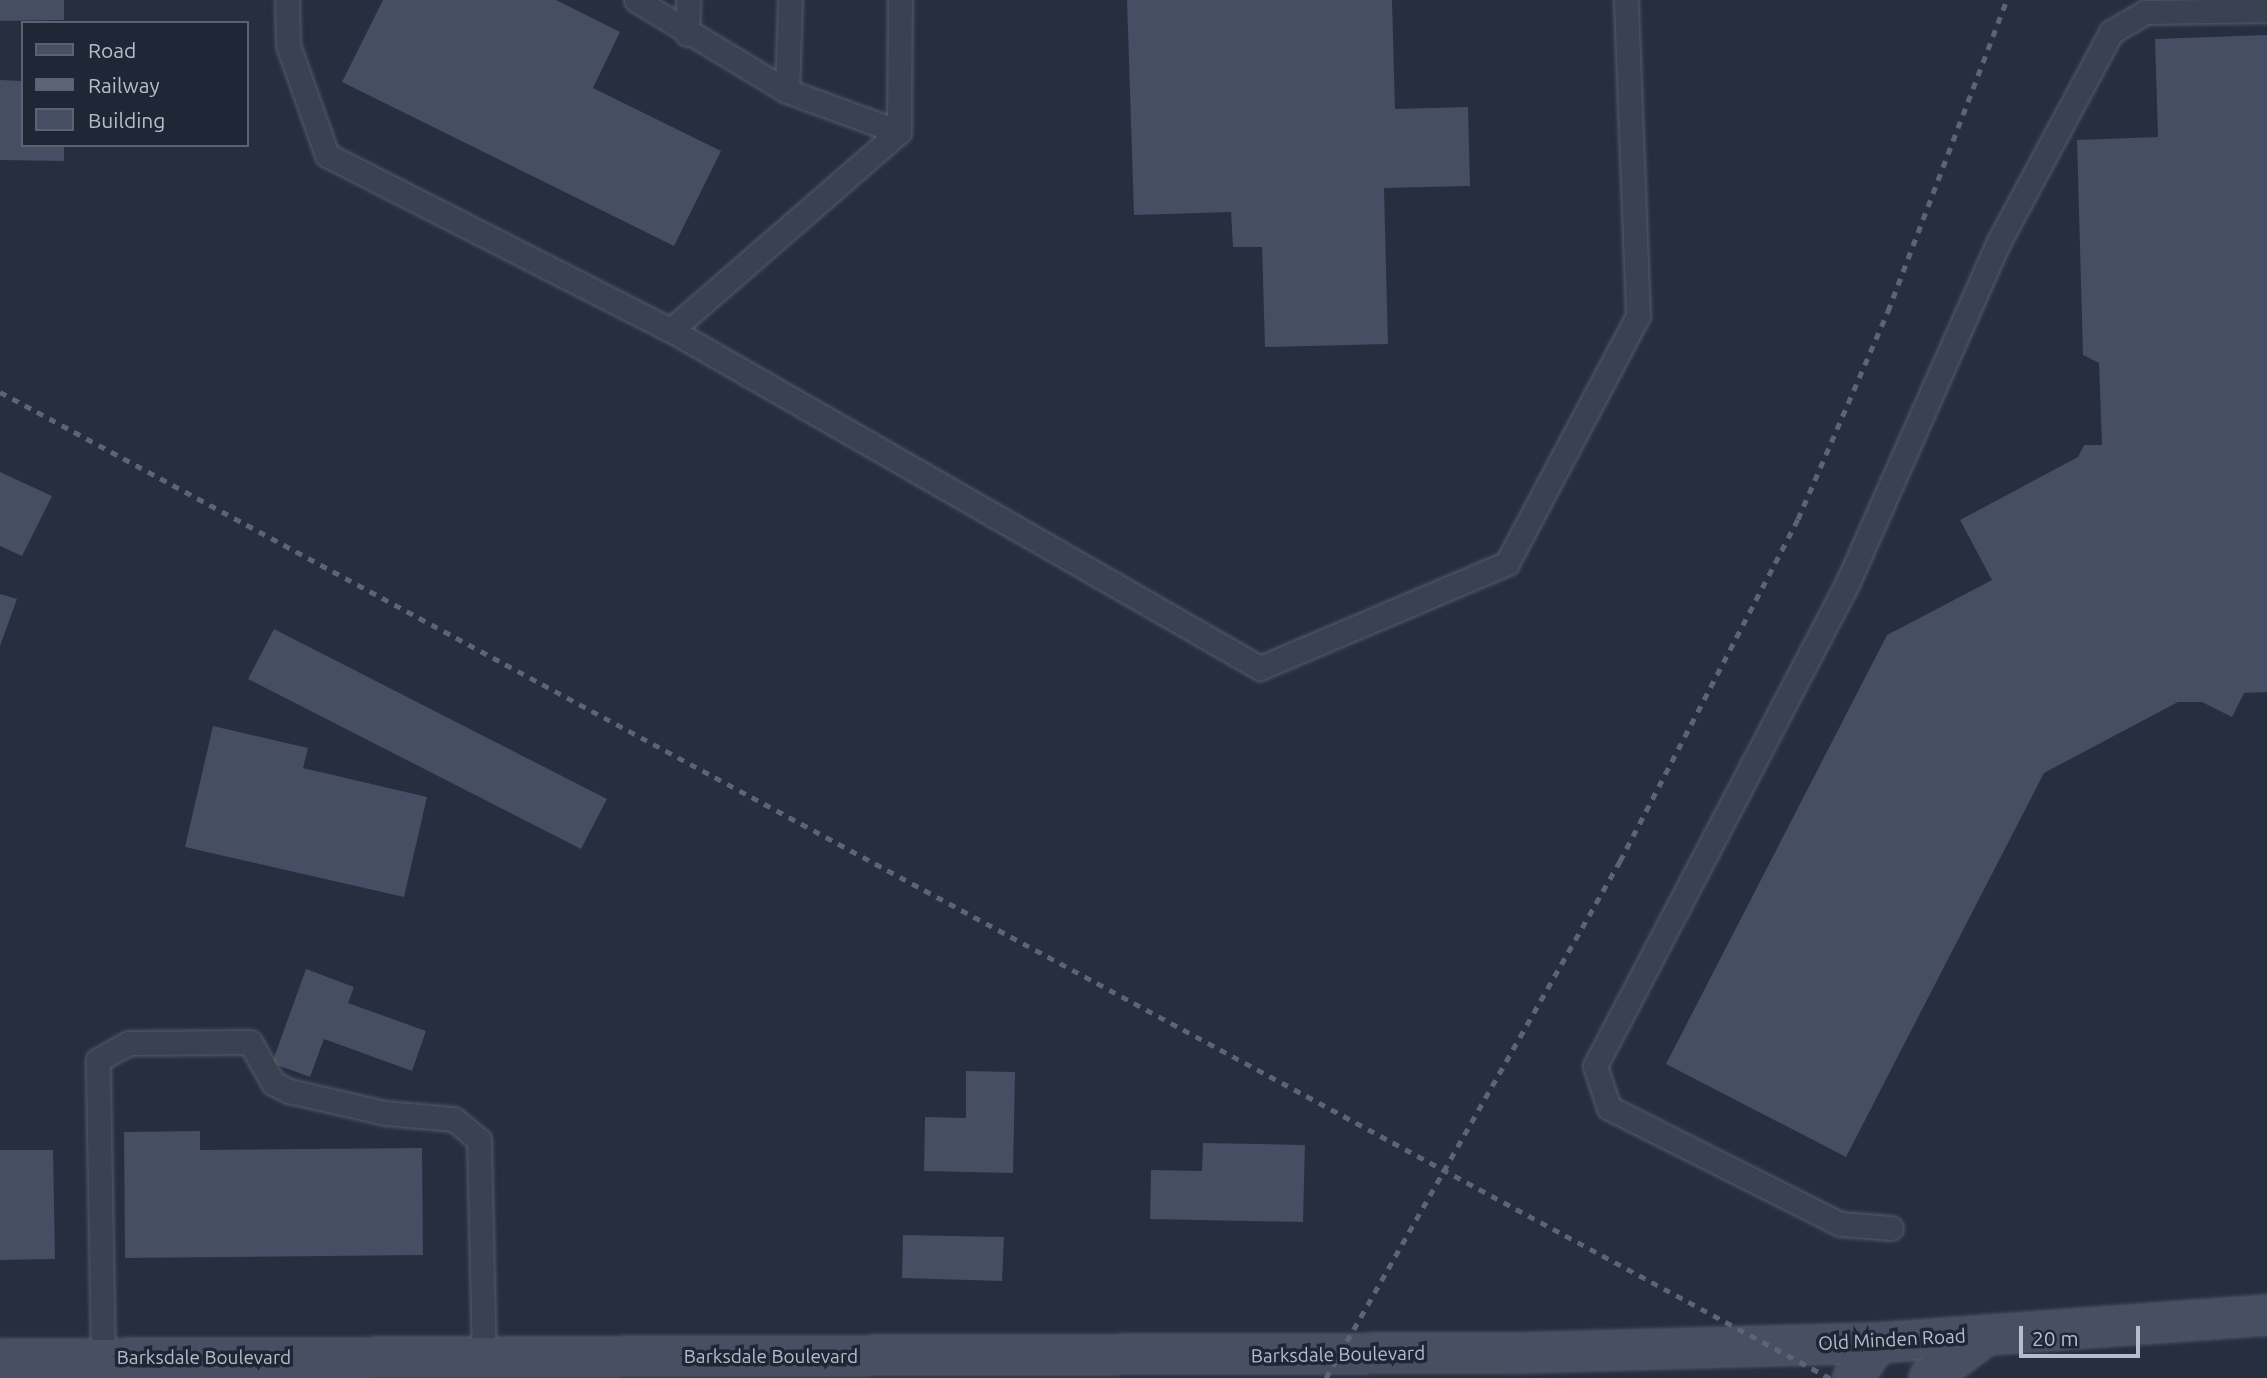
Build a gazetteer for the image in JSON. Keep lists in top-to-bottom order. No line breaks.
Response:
{"streets":{"main road":["Old Minden Road","Barksdale Boulevard"]},"crossings":[["Old Minden Road","Barksdale Boulevard"]],"legend":["Road","Railway","Building"],"scale_bar":"20 m"}
